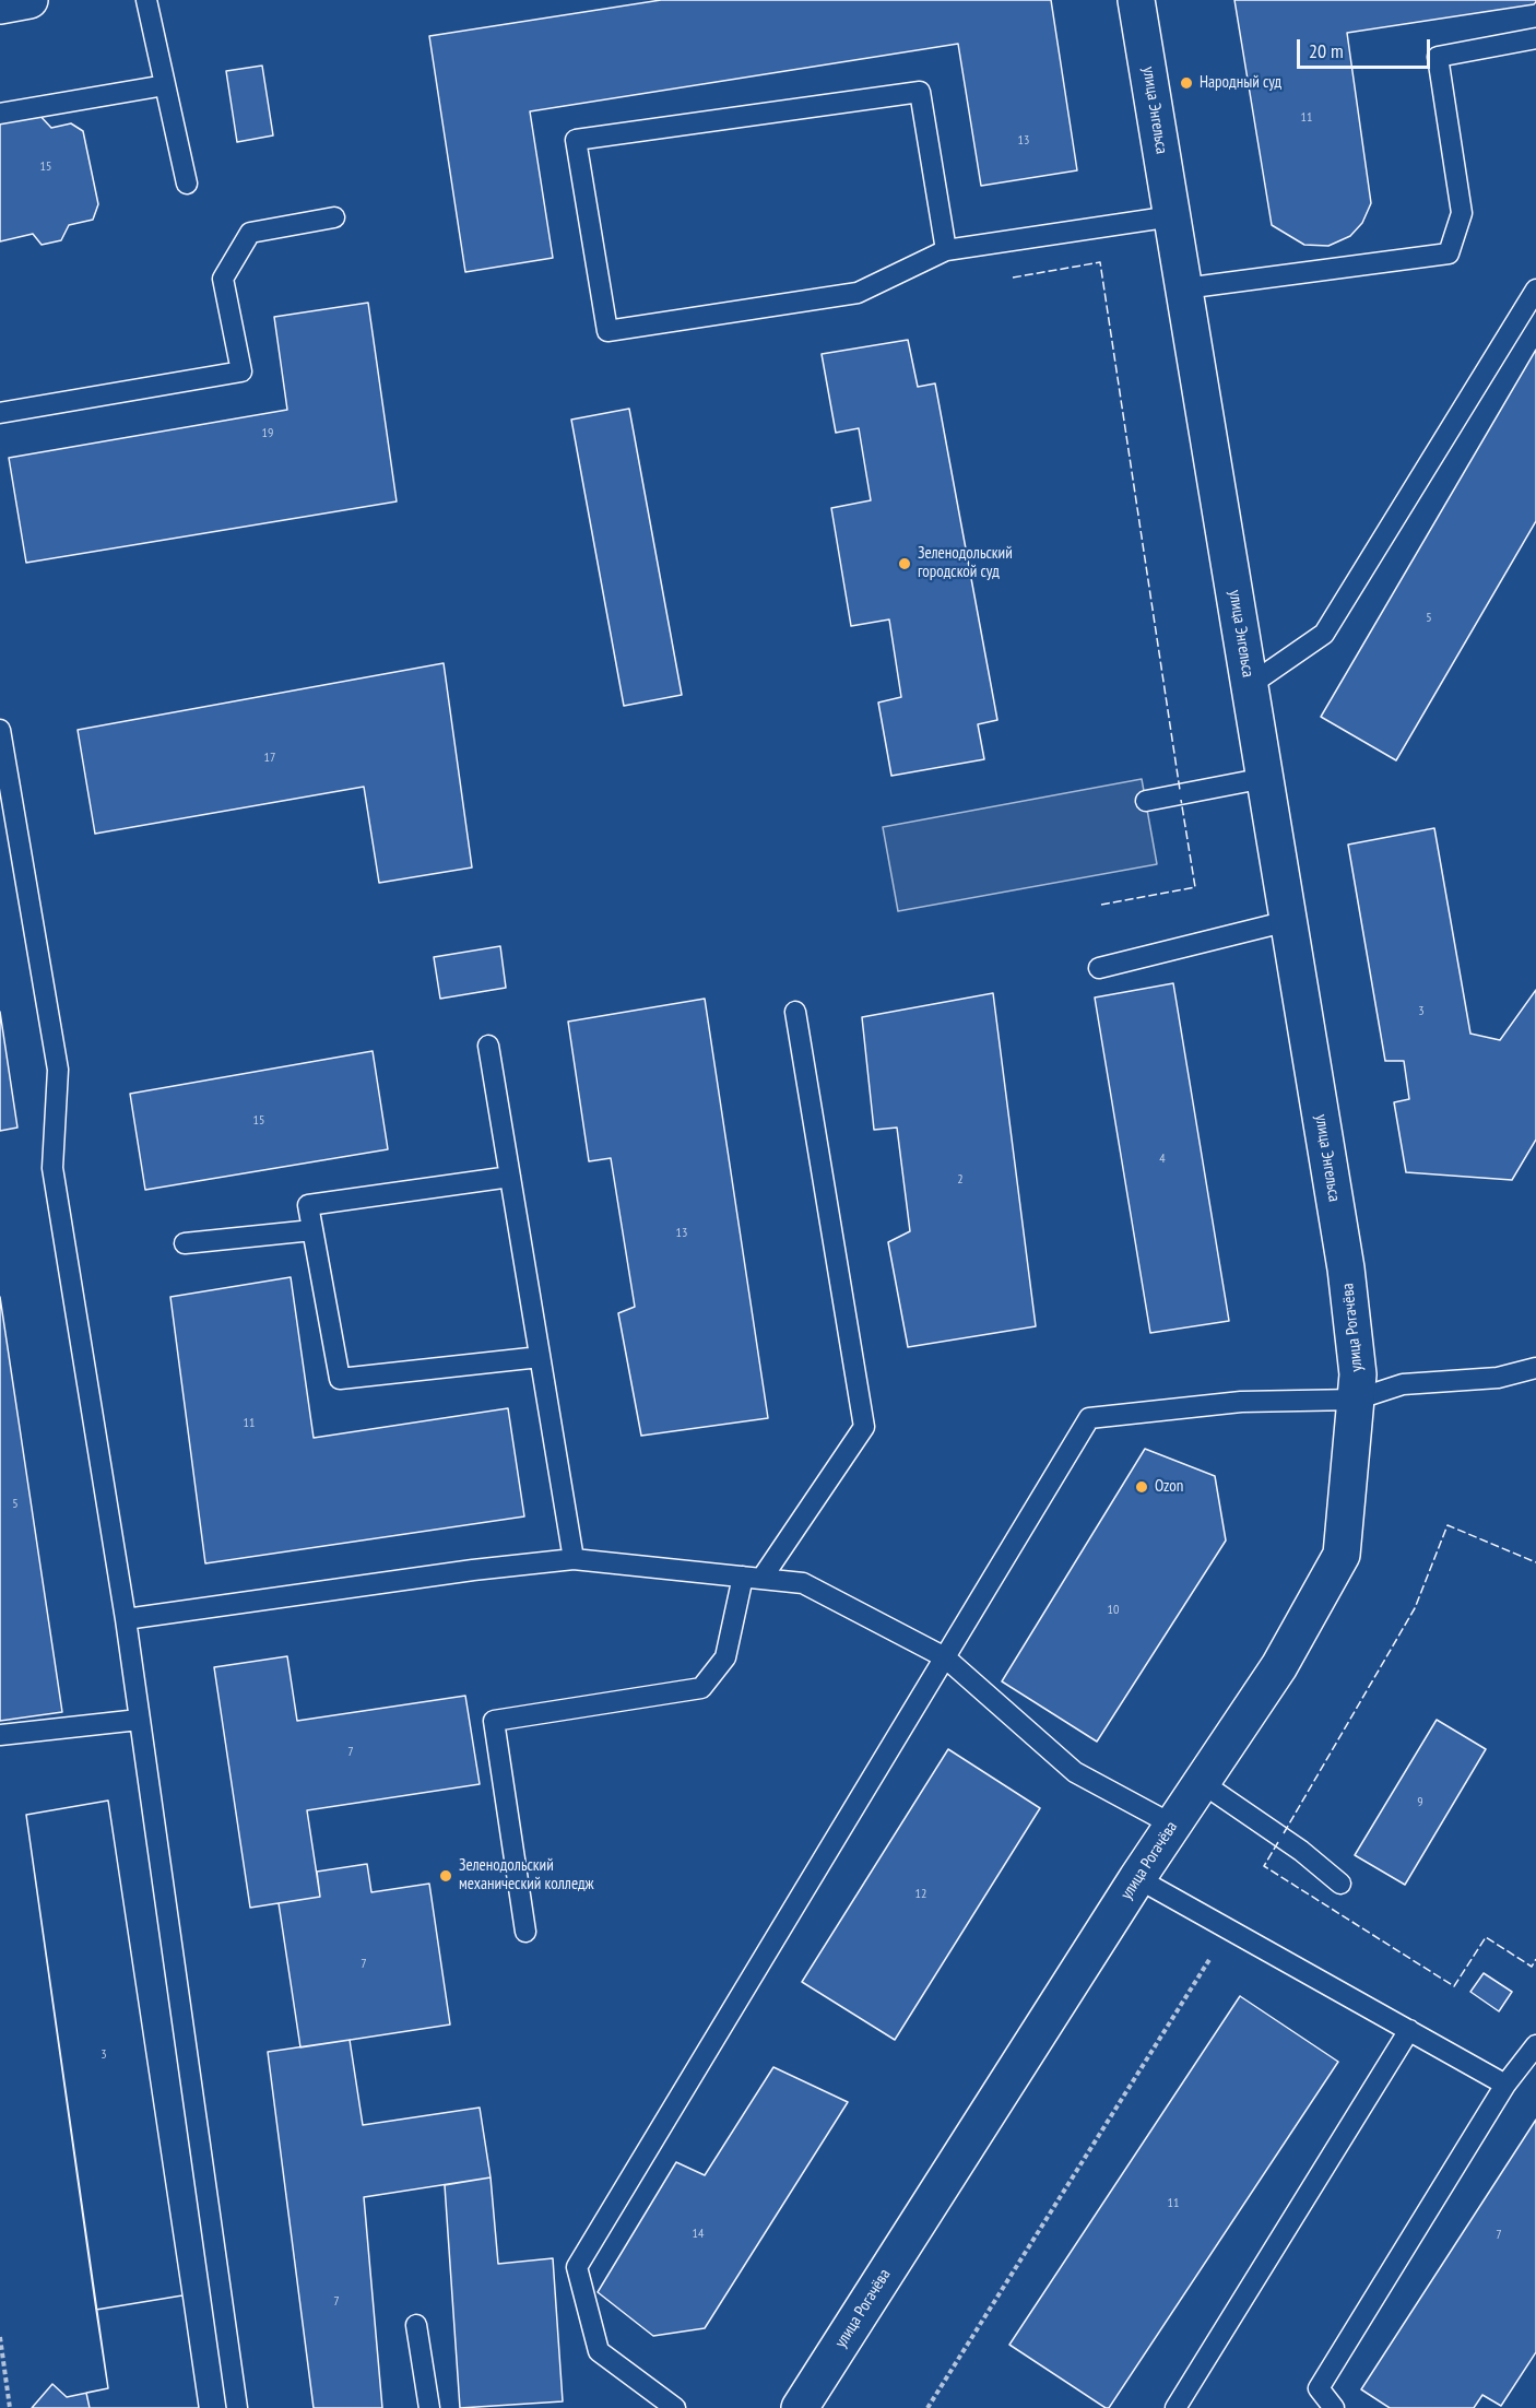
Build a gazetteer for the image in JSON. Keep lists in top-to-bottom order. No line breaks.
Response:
{"streets":{"street":["улица Энгельса","улица Рогачёва"]},"crossings":[["улица Энгельса","улица Рогачёва"]],"places":["Народный суд","Зеленодольский городской суд","Ozon","Зеленодольский механический колледж"],"house_numbers":["11","13","15","19","5","17","3","15","4","2","13","11","5","10","7","9","12","7","3","11","14","7","7"],"scale_bar":"20 m"}
